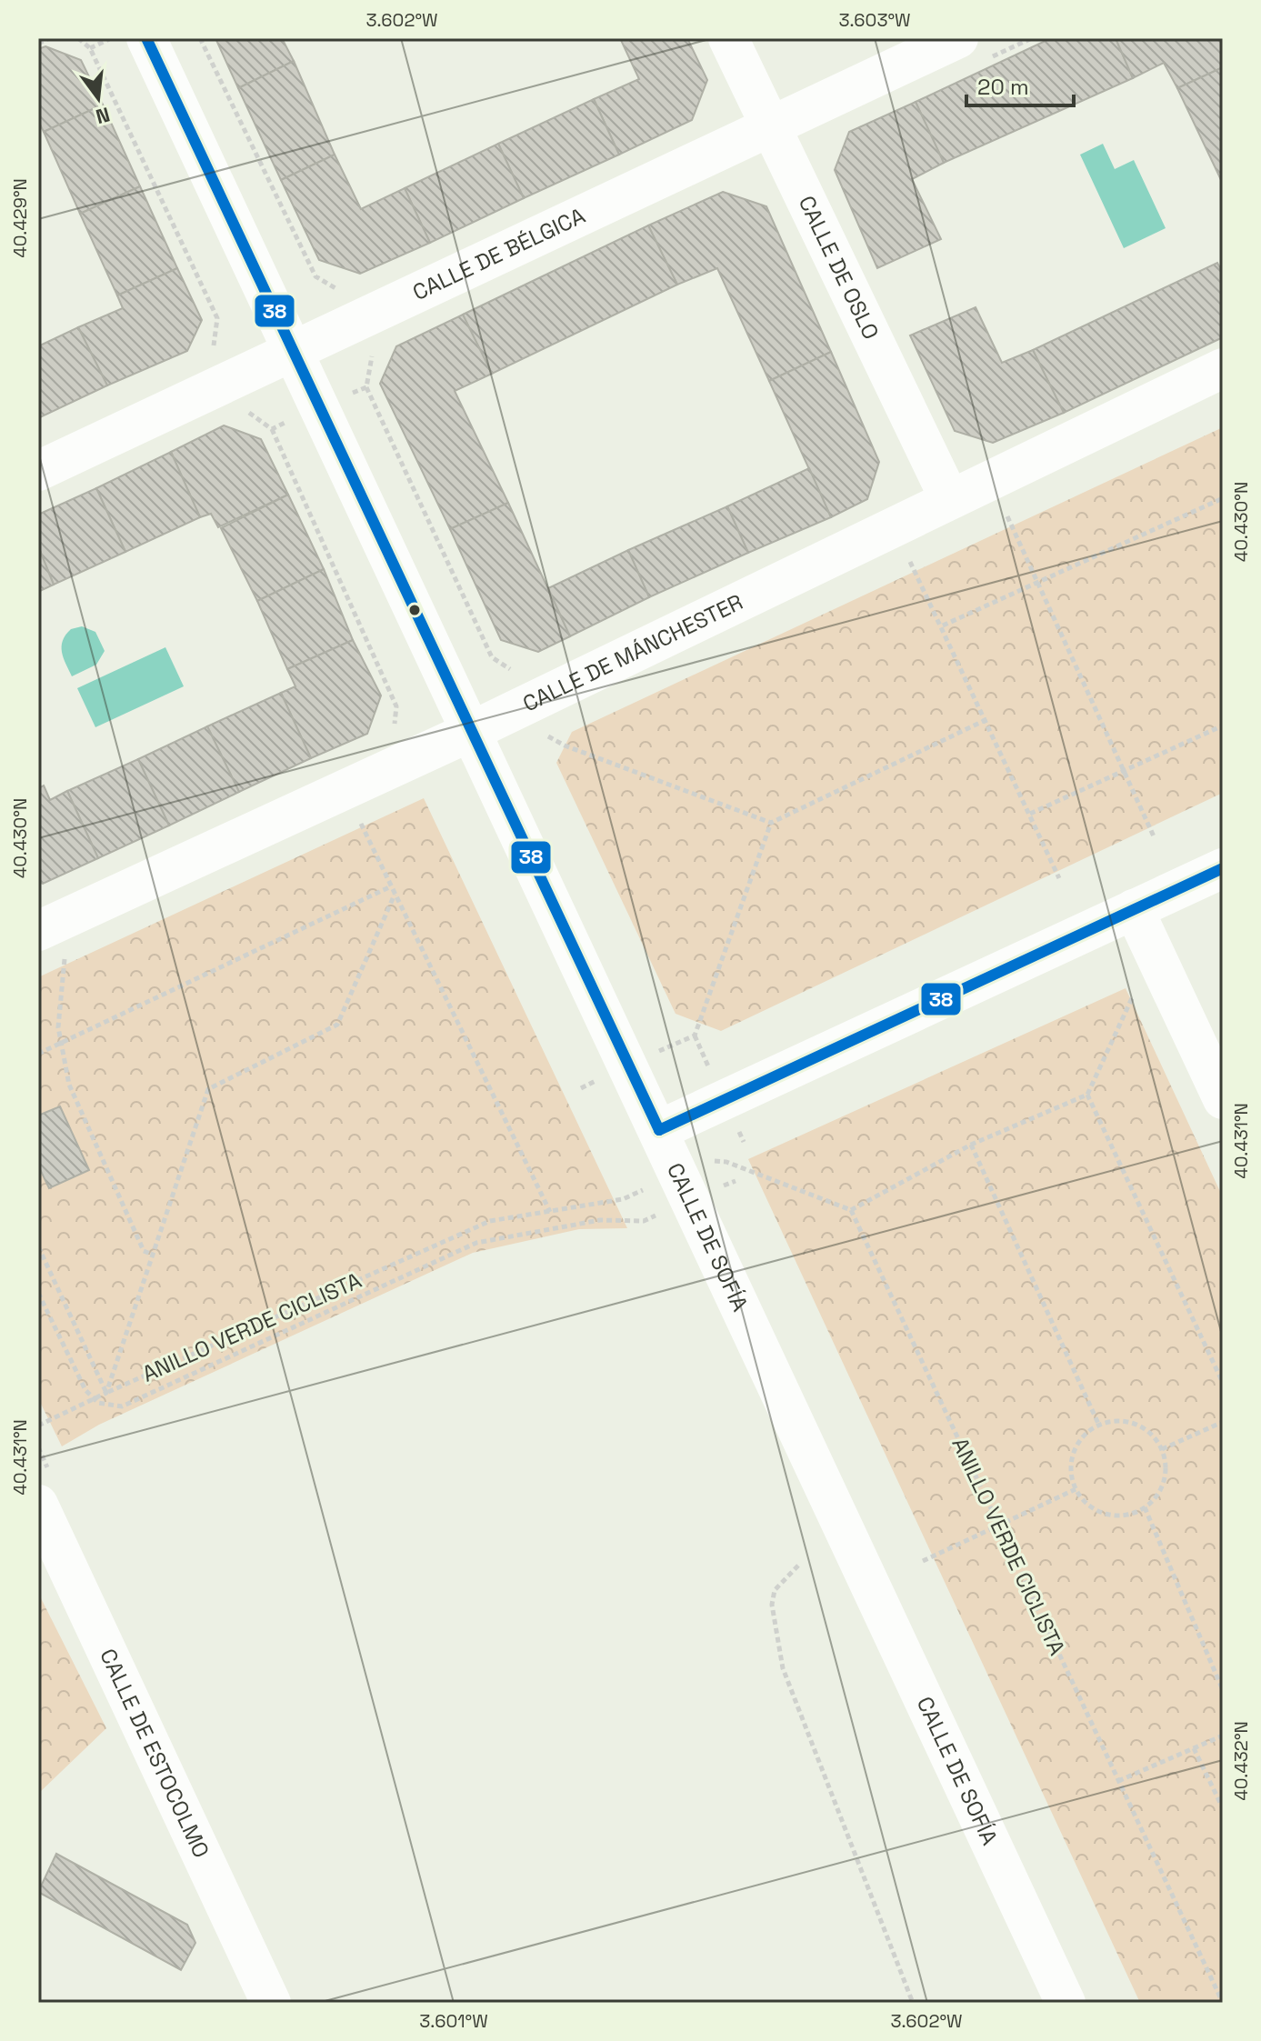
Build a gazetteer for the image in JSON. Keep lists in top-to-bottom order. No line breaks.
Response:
{"streets":{"street":["CALLE DE BÉLGICA","CALLE DE OSLO","CALLE DE MÁNCHESTER","CALLE DE SOFÍA","CALLE DE ESTOCOLMO"],"path":["ANILLO VERDE CICLISTA"]},"crossings":[["CALLE DE BÉLGICA","CALLE DE OSLO"],["CALLE DE BÉLGICA","CALLE DE SOFÍA"],["CALLE DE OSLO","CALLE DE MÁNCHESTER"],["CALLE DE MÁNCHESTER","CALLE DE SOFÍA"]],"lines":["transit line 38"],"scale_bar":"20 m","north":"bottom","coordinates":["3.602°W","3.603°W","40.429°N","40.430°N","40.431°N","40.432°N","3.601°W"]}
